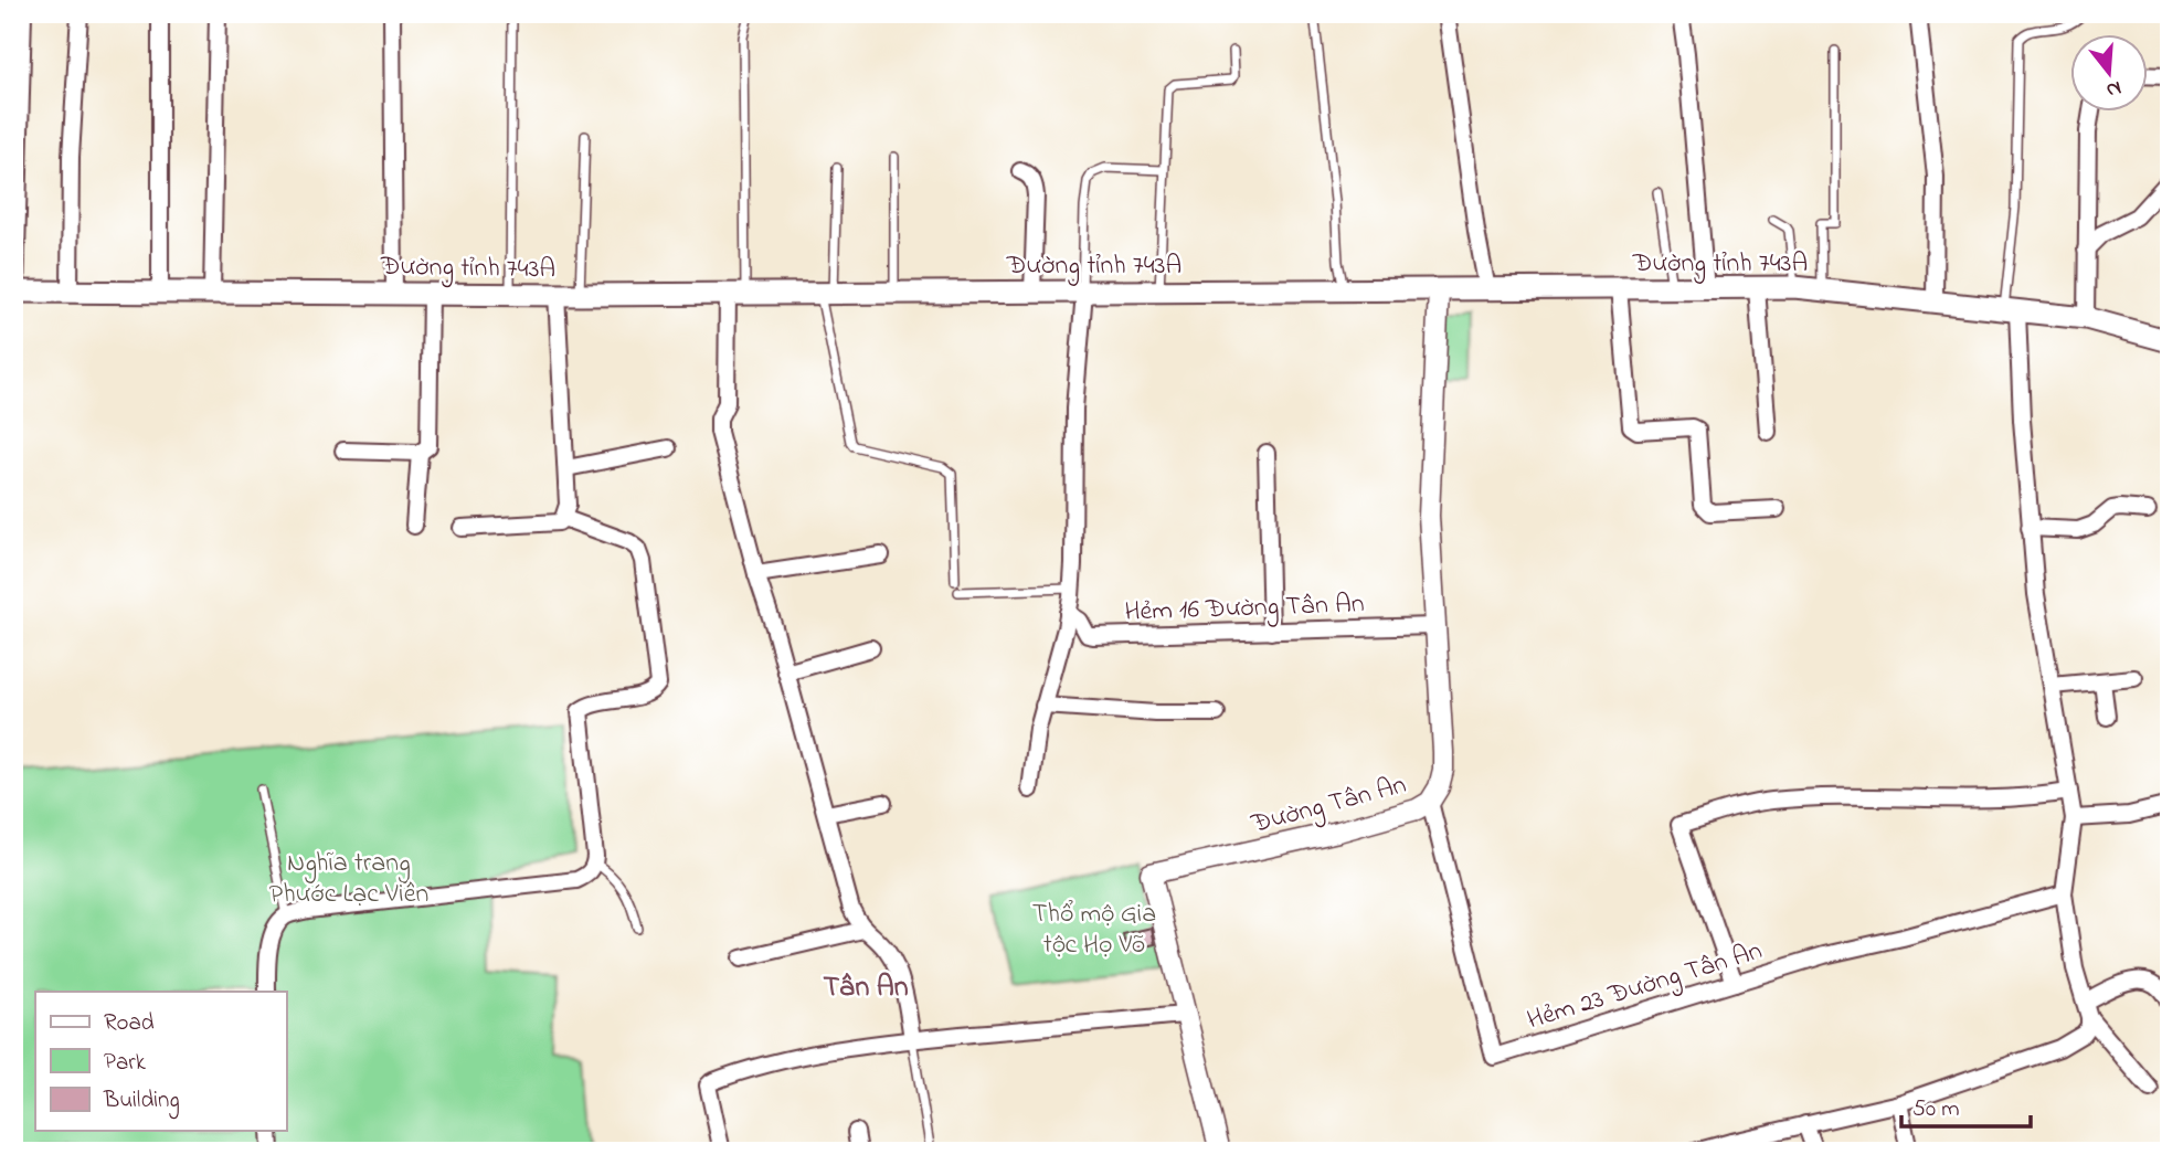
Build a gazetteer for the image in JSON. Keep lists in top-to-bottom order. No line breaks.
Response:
{"streets":{"main road":["Đường tỉnh 743A"],"street":["Hẻm 16 Đường Tân An","Đường Tân An","Hẻm 23 Đường Tân An"]},"crossings":[["Đường tỉnh 743A","Đường Tân An"],["Hẻm 16 Đường Tân An","Đường Tân An"],["Đường Tân An","Hẻm 23 Đường Tân An"]],"districts":["Tân An"],"parks":["Nghĩa trang Phước Lạc Viên","Thổ mộ Gia tộc Họ Võ"],"legend":["Road","Park","Building"],"scale_bar":"50 m","north":"bottom"}
